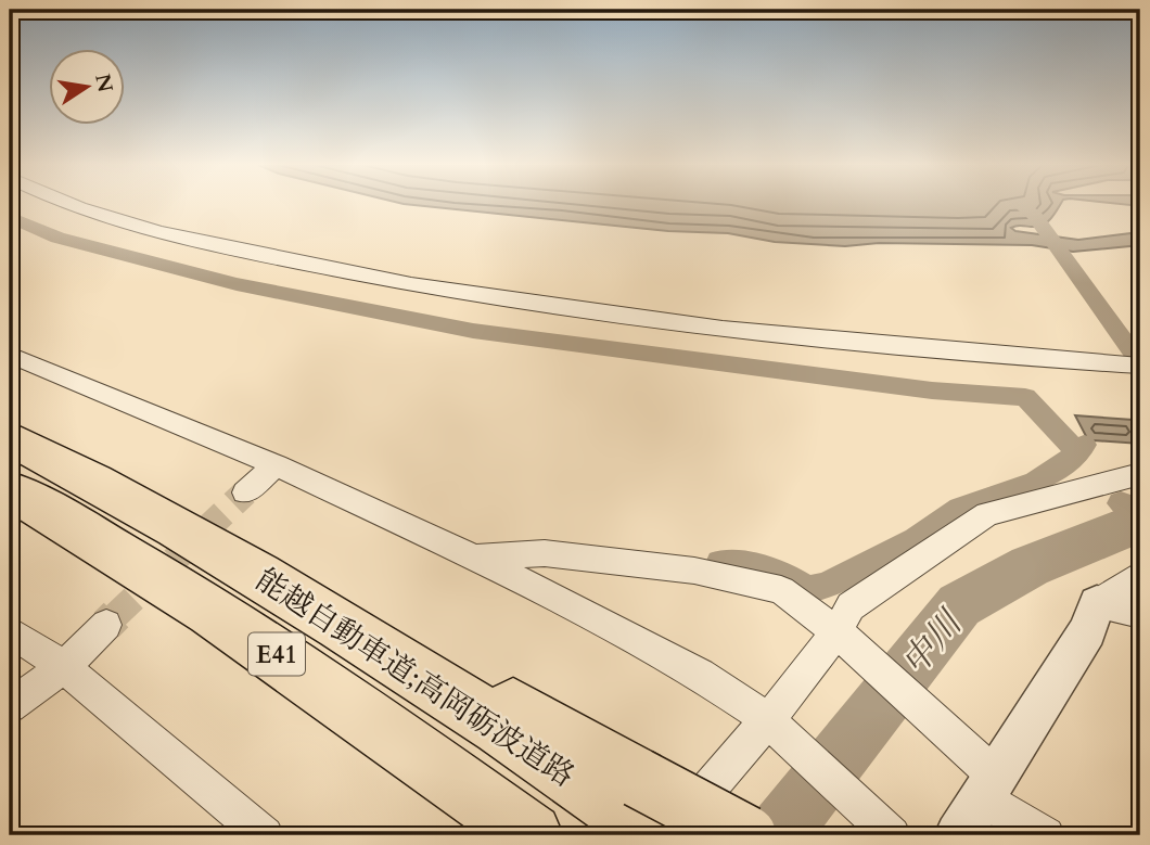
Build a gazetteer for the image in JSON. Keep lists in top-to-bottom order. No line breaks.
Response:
{"streets":{"highway":["E41","能越自動車道;高岡砺波道路"]},"water":["中川"],"north":"right"}
